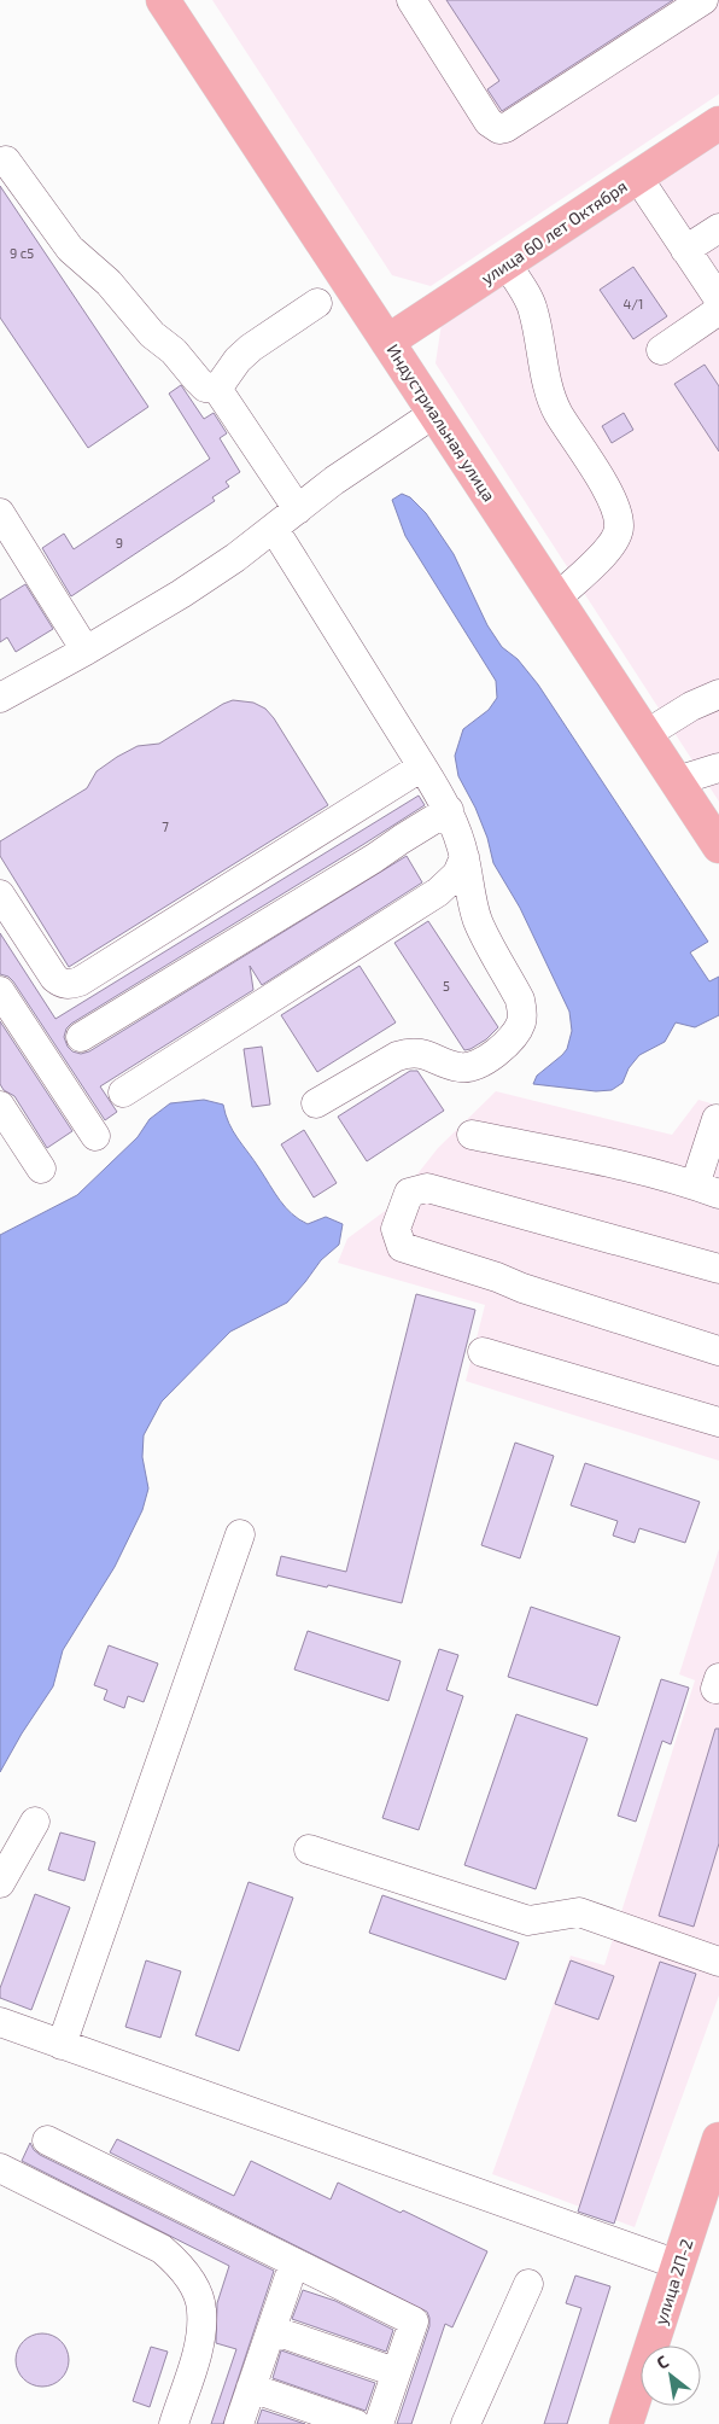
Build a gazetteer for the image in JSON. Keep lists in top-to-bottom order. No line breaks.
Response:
{"streets":{"main road":["улица 60 лет Октября","Индустриальная улица","улица 2П-2"]},"crossings":[["улица 60 лет Октября","Индустриальная улица"]],"house_numbers":["9 с5","4/1","9","7","5"],"north":"top left"}
